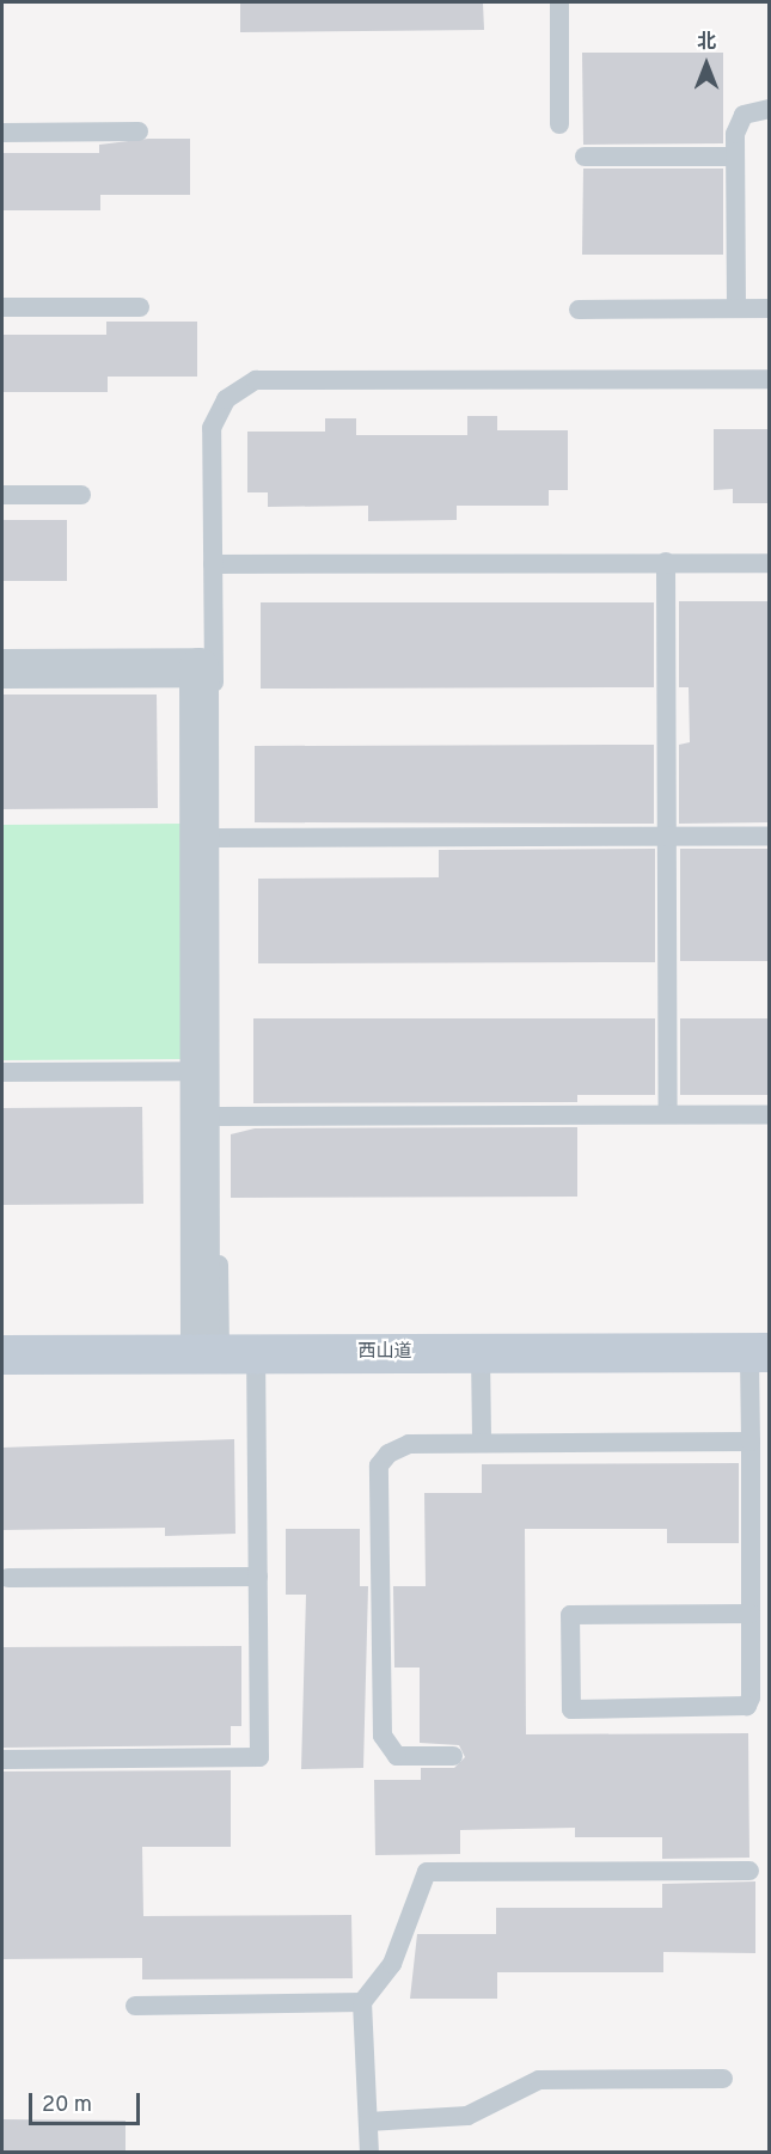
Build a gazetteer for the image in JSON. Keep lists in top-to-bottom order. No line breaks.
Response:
{"streets":{"street":["西山道"]},"scale_bar":"20 m","north":"top"}
